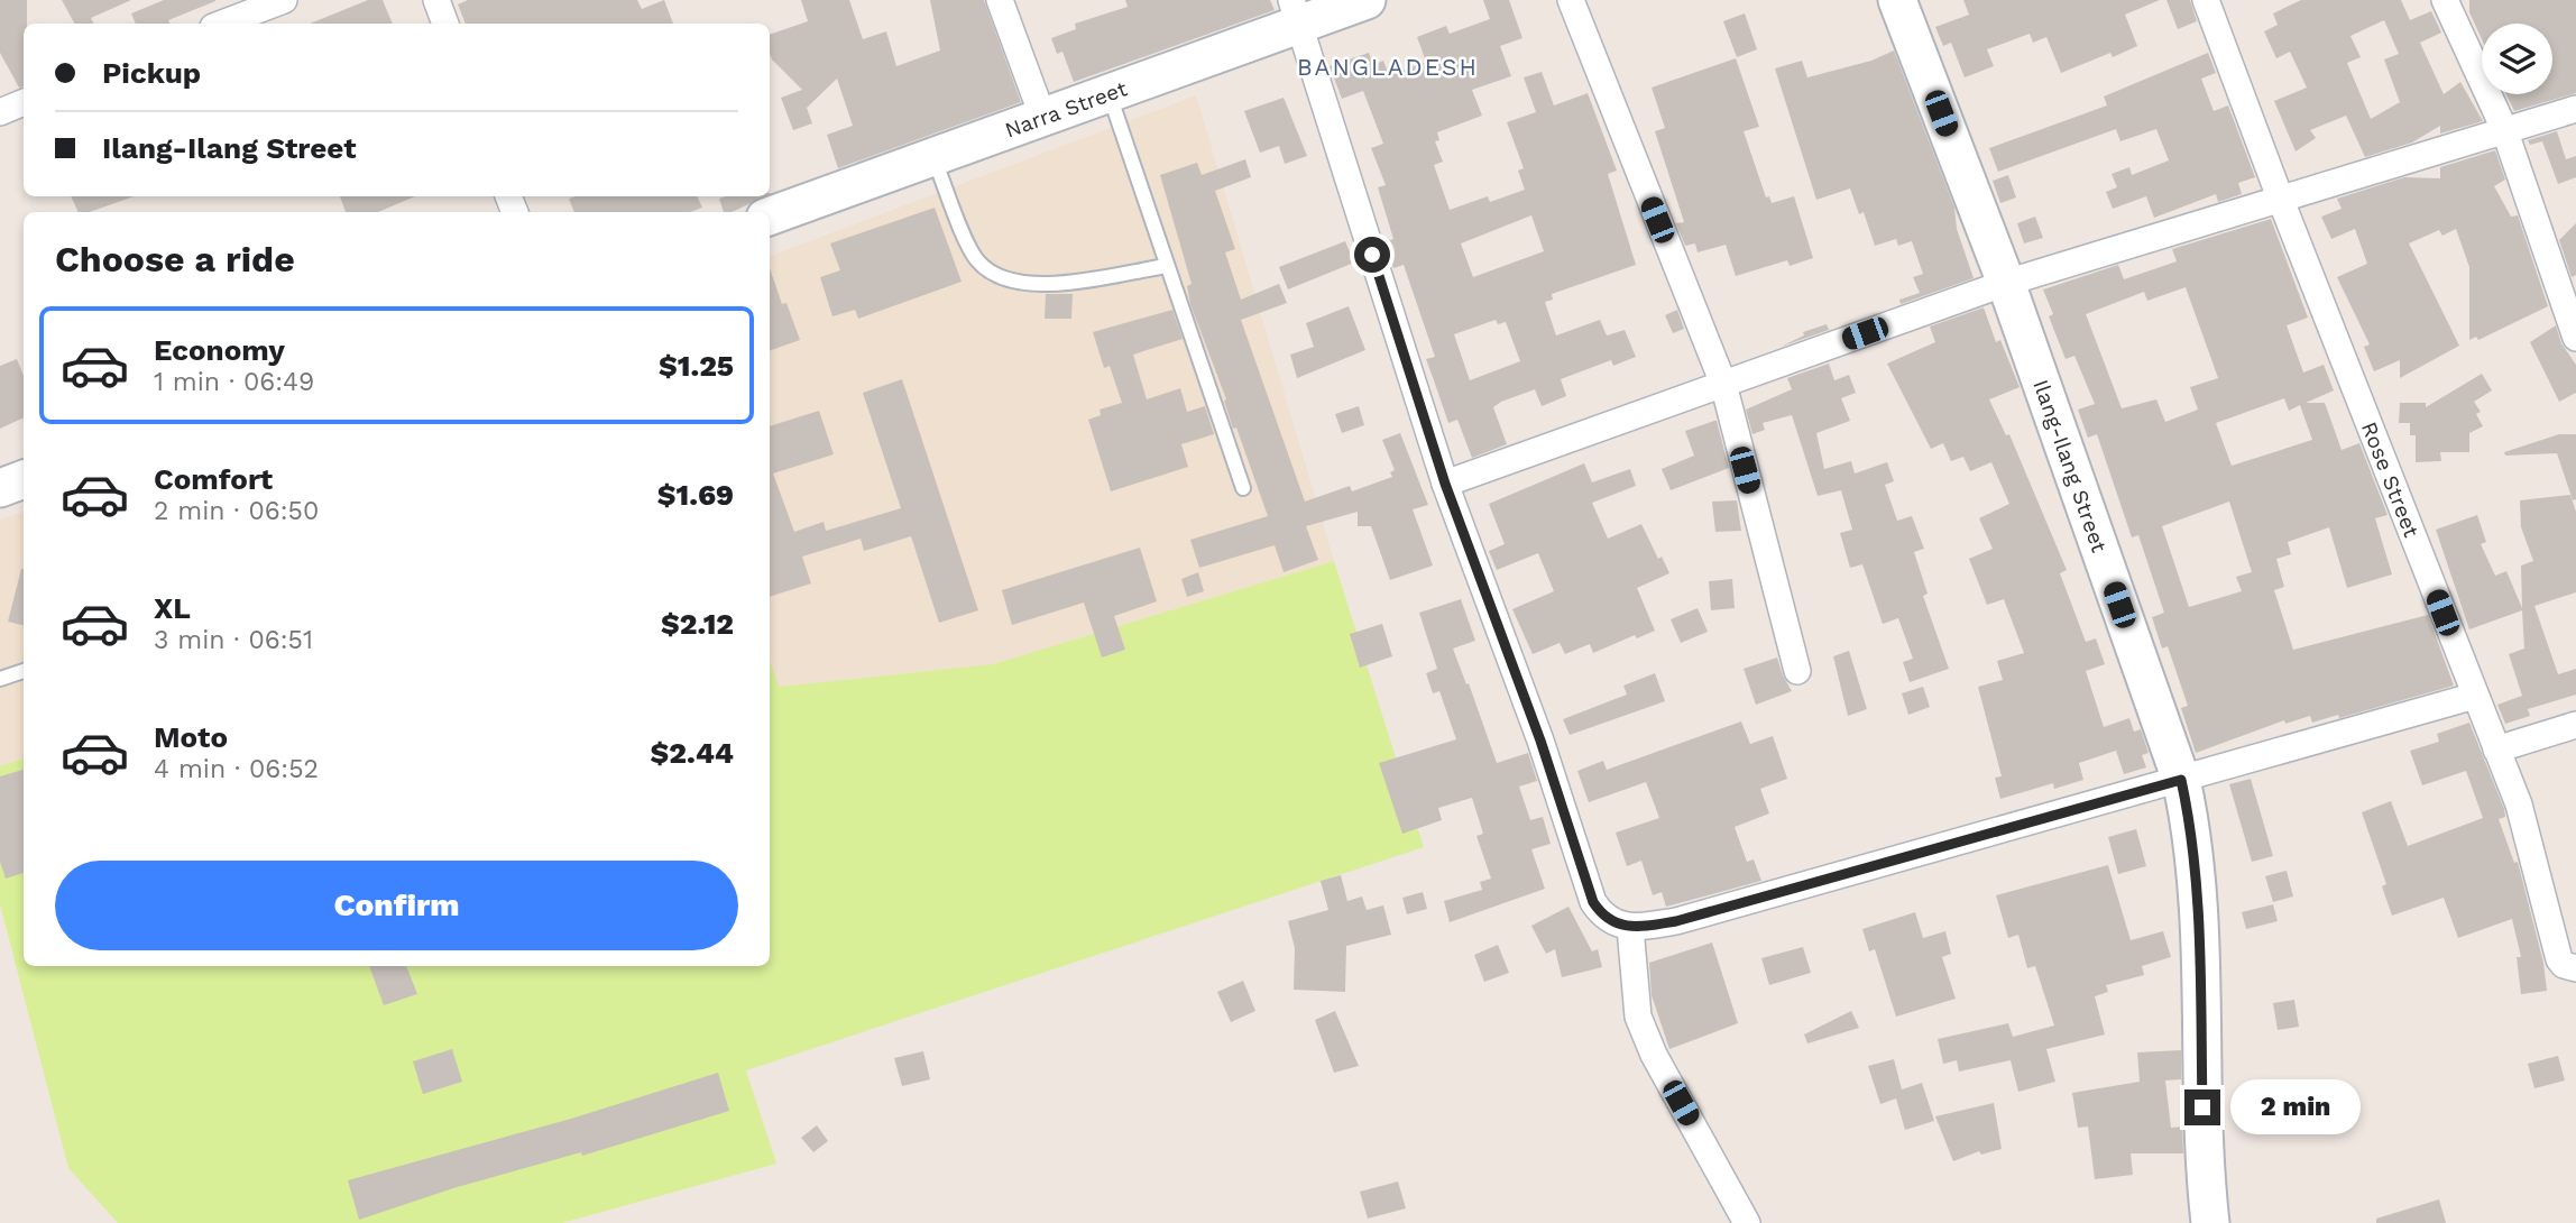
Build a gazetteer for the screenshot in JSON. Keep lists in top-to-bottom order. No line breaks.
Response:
{"streets":{"main road":["Narra Street","Ilang-Ilang Street"],"street":["Rose Street"]},"districts":["BANGLADESH"],"page":{"banner":["Pickup","Ilang-Ilang Street"],"heading":"Choose a ride","list":[{"name":"Economy","note":"1 min · 06:49","value":"$1.25"},{"name":"Comfort","note":"2 min · 06:50","value":"$1.69"},{"name":"XL","note":"3 min · 06:51","value":"$2.12"},{"name":"Moto","note":"4 min · 06:52","value":"$2.44"}],"buttons":"Confirm","bubble":"2 min"}}
